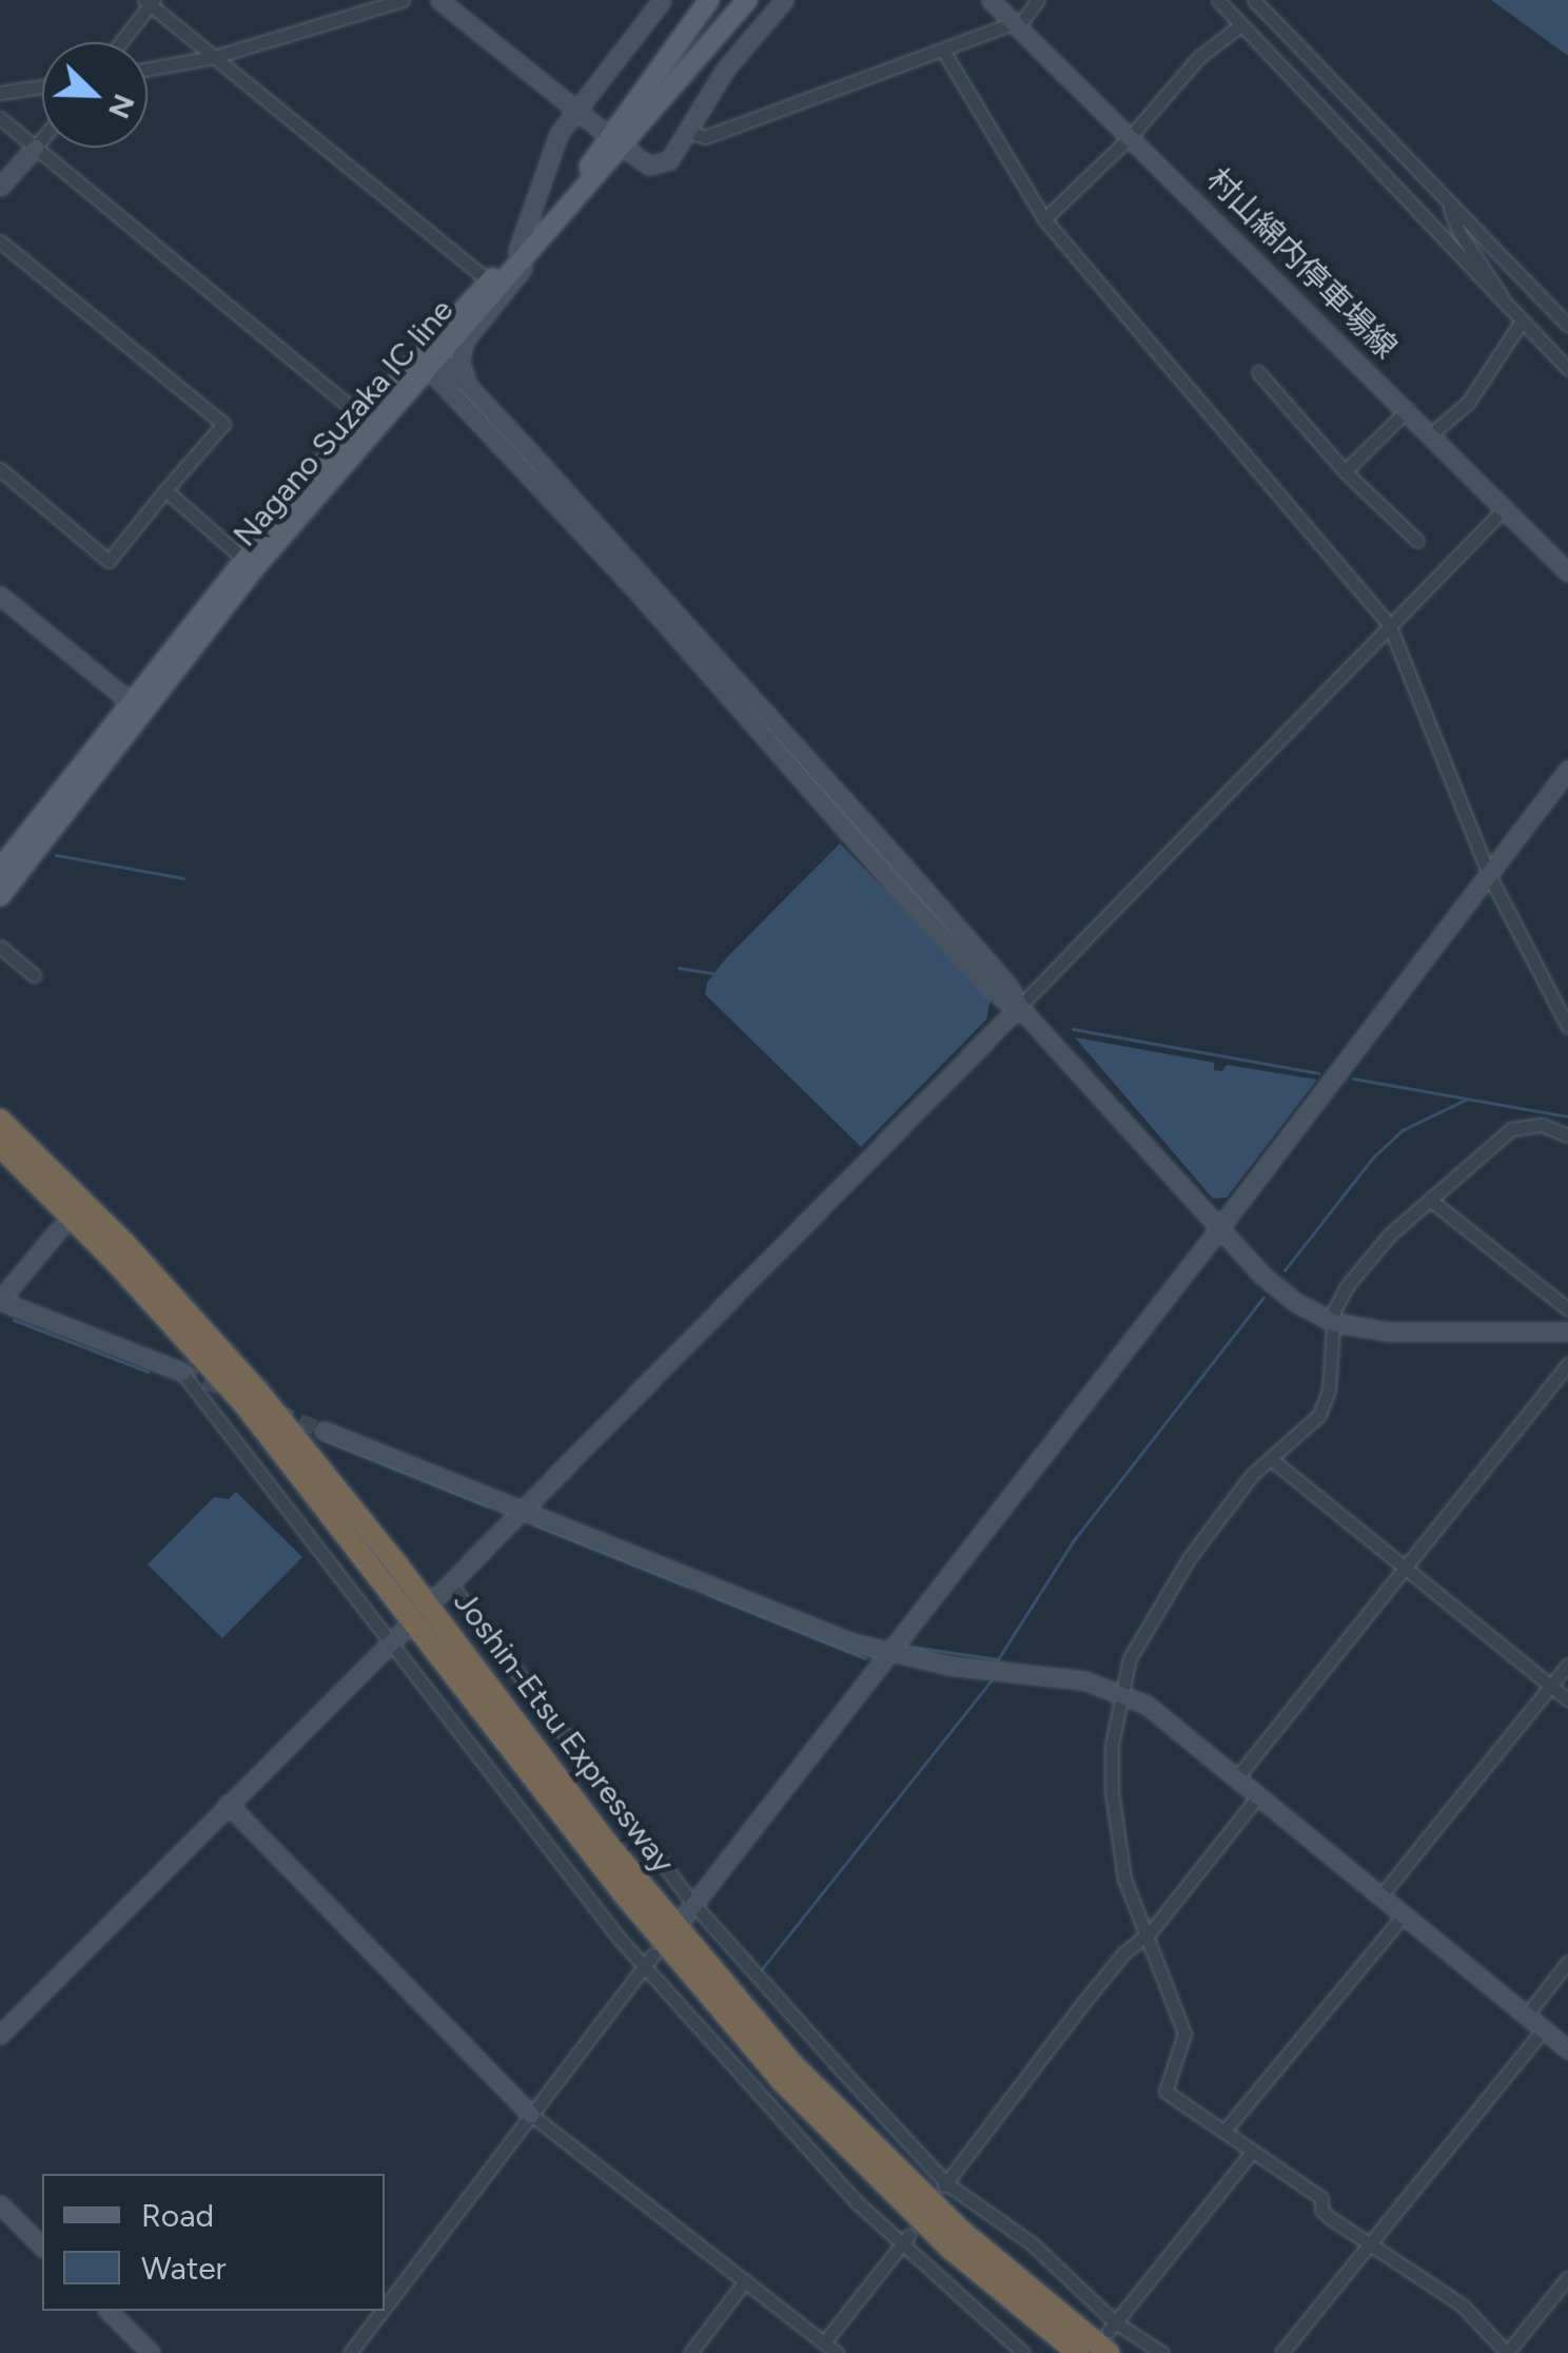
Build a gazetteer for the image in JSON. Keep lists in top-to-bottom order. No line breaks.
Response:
{"streets":{"highway":["Joshin-Etsu Expressway"],"main road":["Nagano Suzaka IC line"],"street":["村山綿内停車場線"]},"legend":["Road","Water"],"north":"bottom right"}
